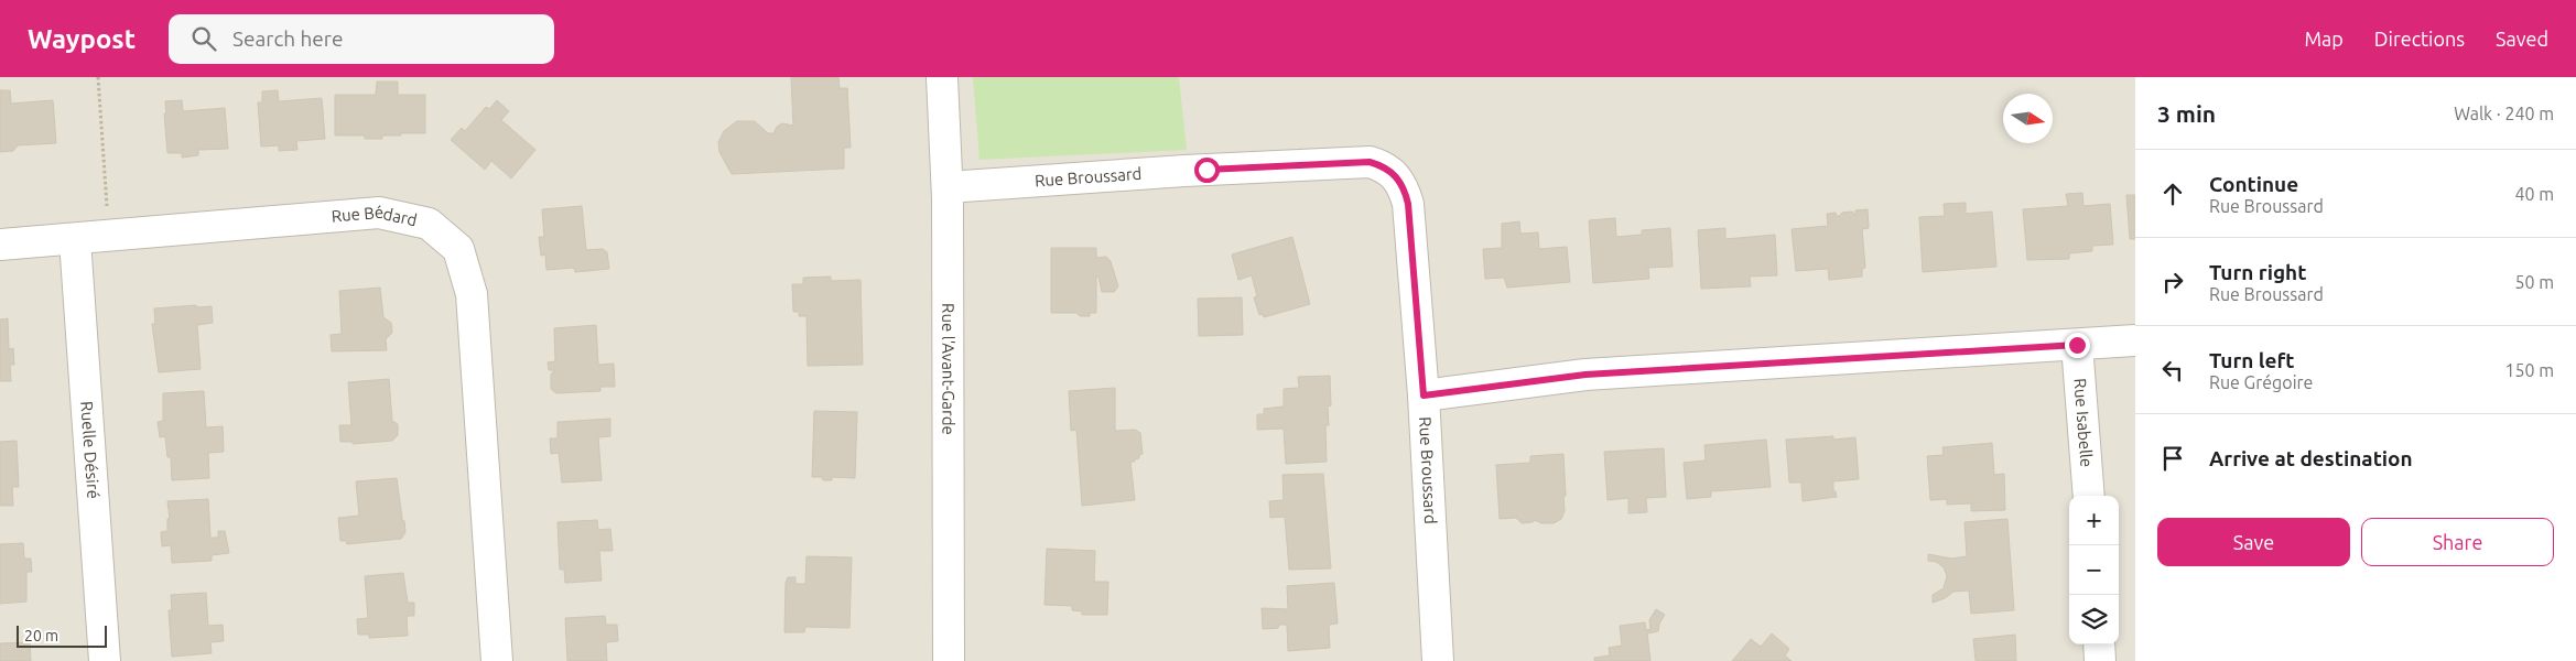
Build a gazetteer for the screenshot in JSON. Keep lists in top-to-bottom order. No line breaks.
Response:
{"streets":{"street":["Rue Broussard","Rue Bédard","Rue l'Avant-Garde","Rue Isabelle","Ruelle Désiré"]},"crossings":[["Rue Broussard","Rue l'Avant-Garde"],["Rue Bédard","Ruelle Désiré"]],"scale_bar":"20 m","north":"right","page":{"header":"Waypost","search":"Search here","nav":["Map","Directions","Saved"],"heading":["3 min","Walk · 240 m"],"list":[["Continue","Rue Broussard","40 m"],["Turn right","Rue Broussard","50 m"],["Turn left","Rue Grégoire","150 m"],"Arrive at destination"],"map_buttons":["+","−"],"buttons":["Save","Share"],"scale":"20 m"}}
